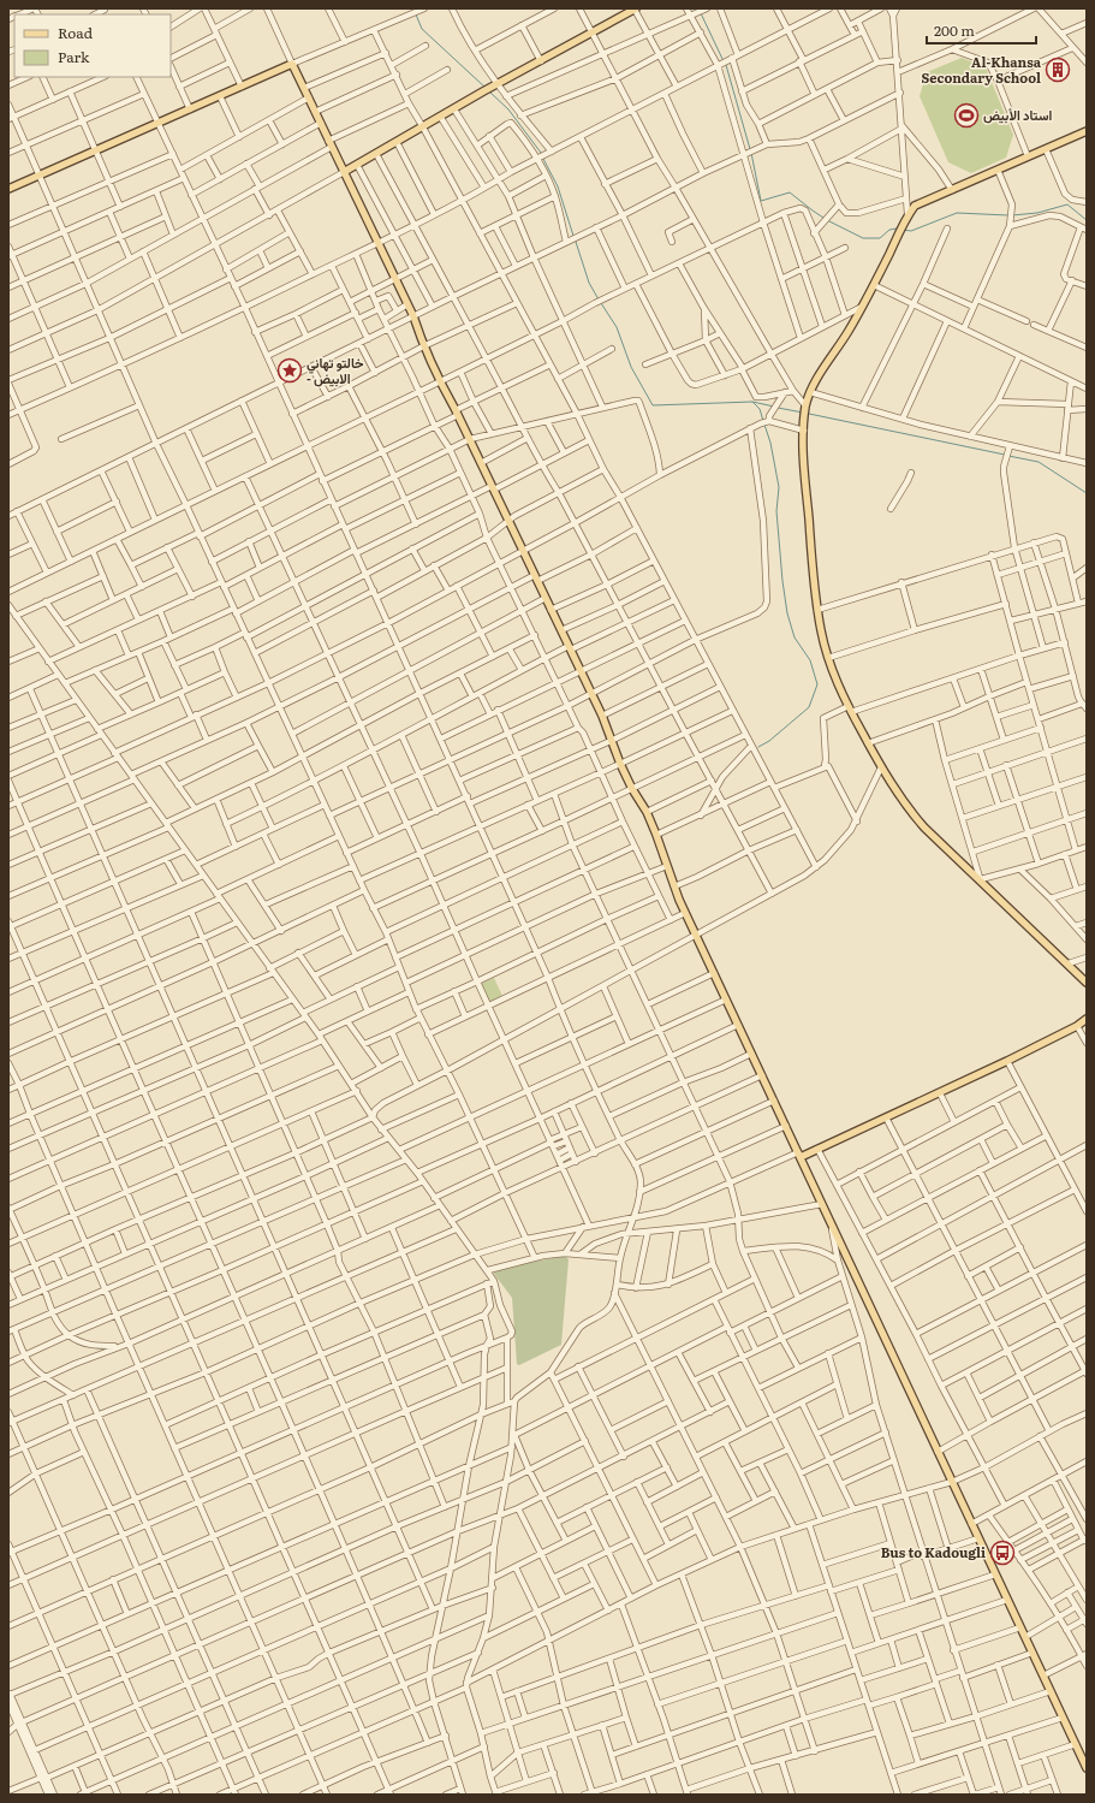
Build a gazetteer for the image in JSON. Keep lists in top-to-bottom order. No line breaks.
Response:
{"places":{"building":["Al-Khansa Secondary School"],"sports":["استاد الأبيض"],"place":["خالتو تهاني - الابيض"],"bus stop":["Bus to Kadougli"]},"legend":["Road","Park"],"scale_bar":"200 m"}
